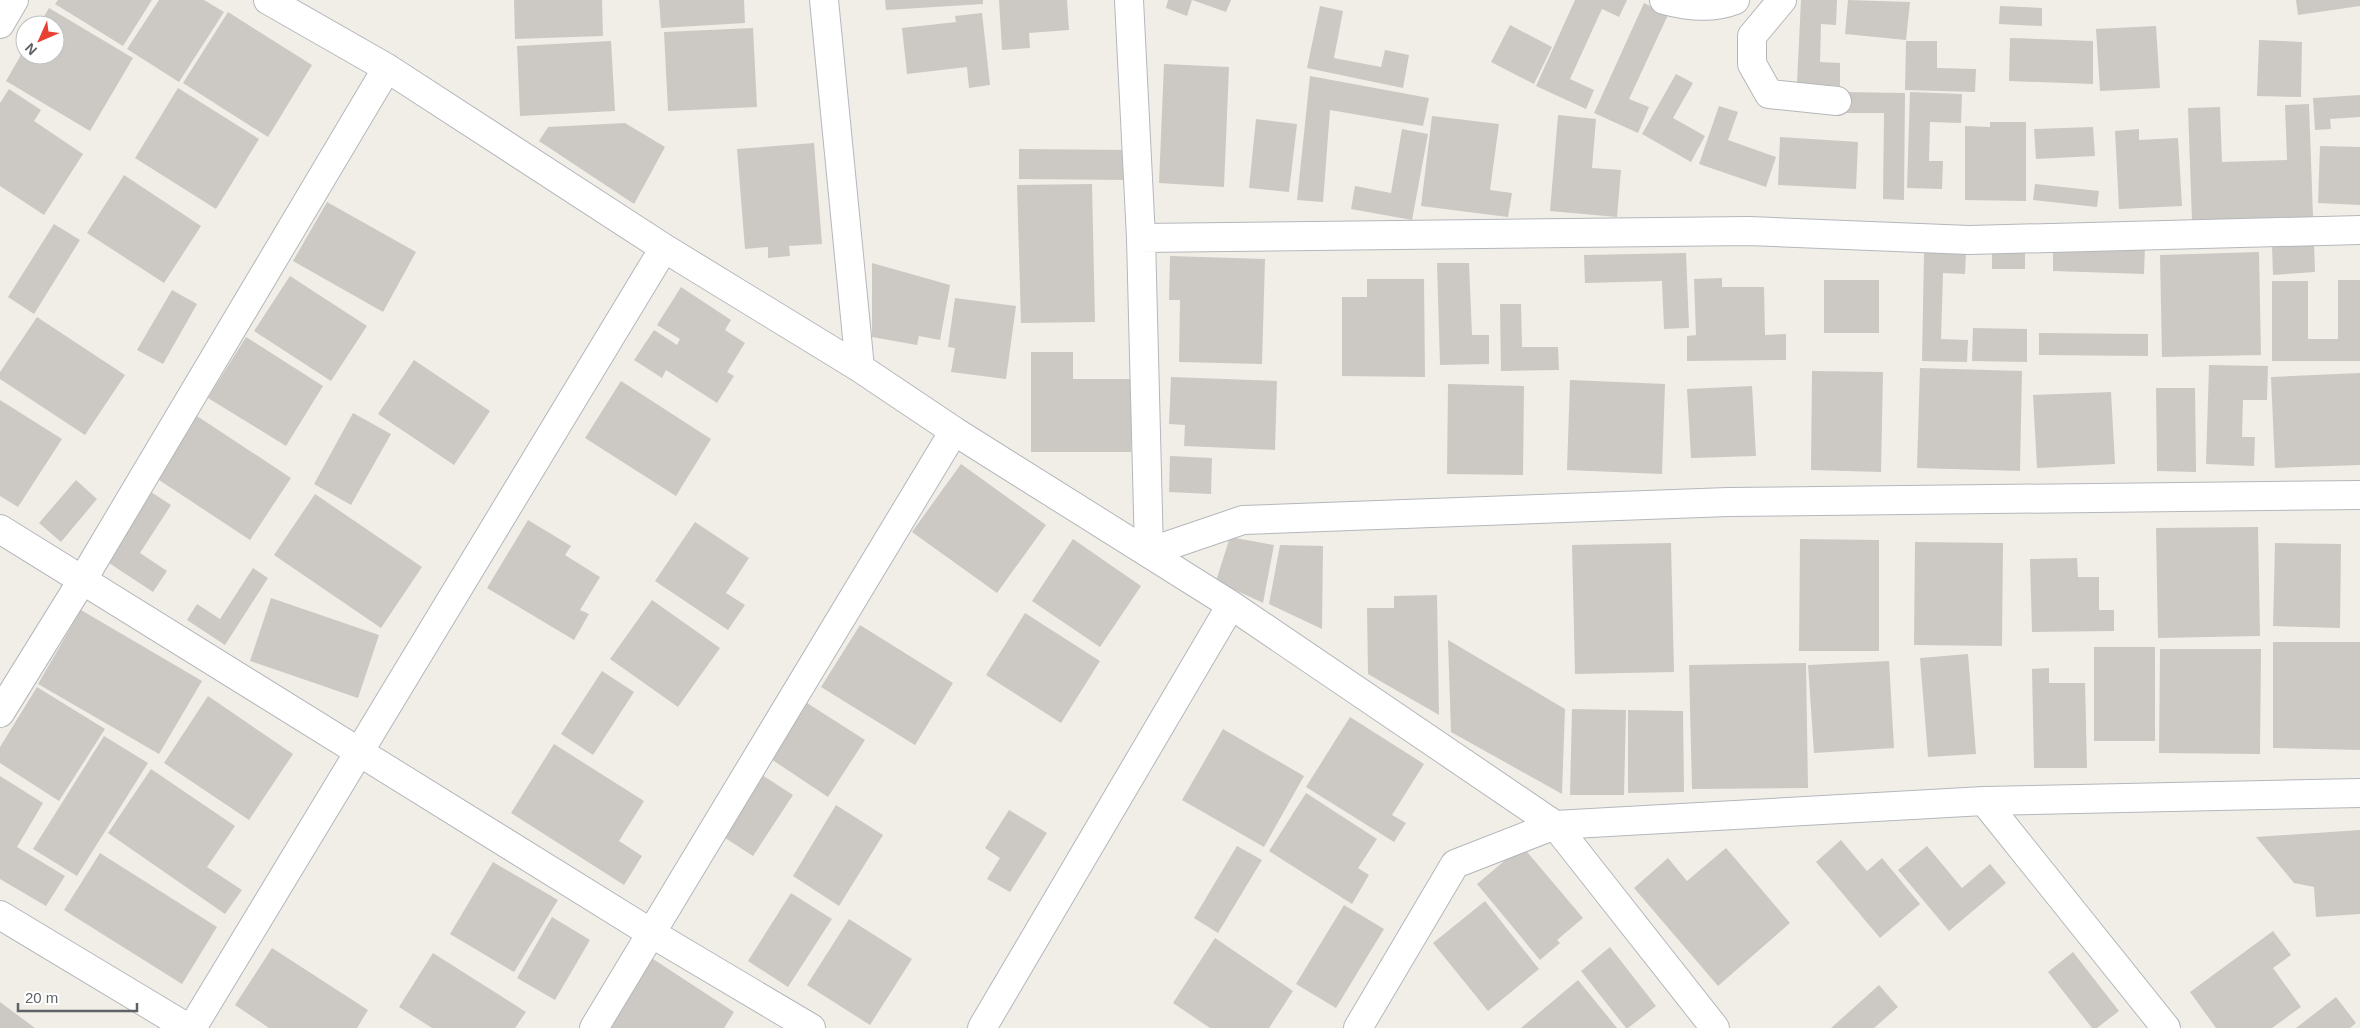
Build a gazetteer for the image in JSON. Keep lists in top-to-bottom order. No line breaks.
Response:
{"scale_bar":"20 m","north":"bottom left"}
